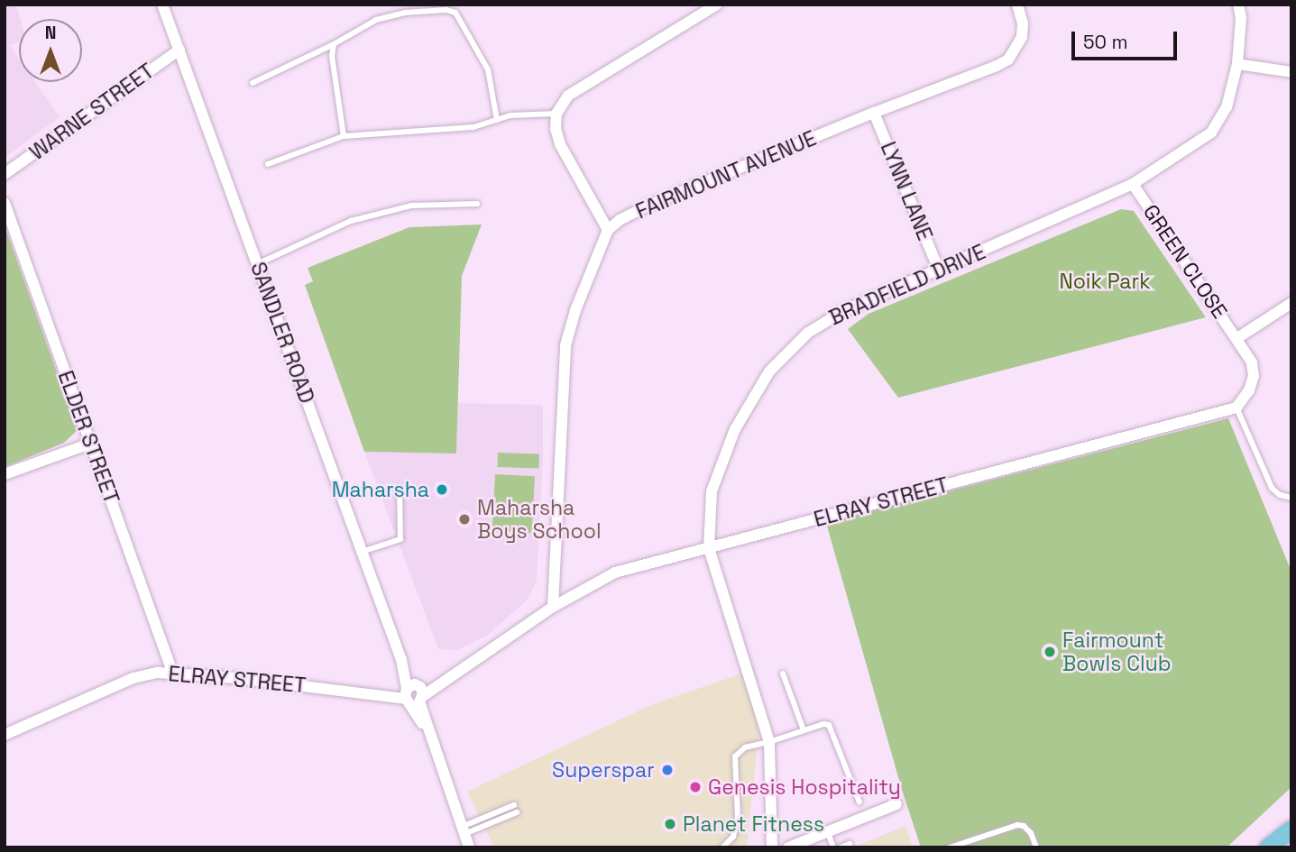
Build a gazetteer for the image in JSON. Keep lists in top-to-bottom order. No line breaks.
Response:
{"streets":{"street":["WARNE STREET","FAIRMOUNT AVENUE","LYNN LANE","GREEN CLOSE","BRADFIELD DRIVE","SANDLER ROAD","ELDER STREET","ELRAY STREET"]},"crossings":[["WARNE STREET","SANDLER ROAD"],["FAIRMOUNT AVENUE","LYNN LANE"],["LYNN LANE","BRADFIELD DRIVE"],["GREEN CLOSE","BRADFIELD DRIVE"],["GREEN CLOSE","ELRAY STREET"],["BRADFIELD DRIVE","ELRAY STREET"],["SANDLER ROAD","ELRAY STREET"],["ELDER STREET","ELRAY STREET"]],"parks":["Noik Park"],"places":["Maharsha","Maharsha Boys School","Fairmount Bowls Club","Superspar","Genesis Hospitality","Planet Fitness"],"scale_bar":"50 m","north":"top"}
